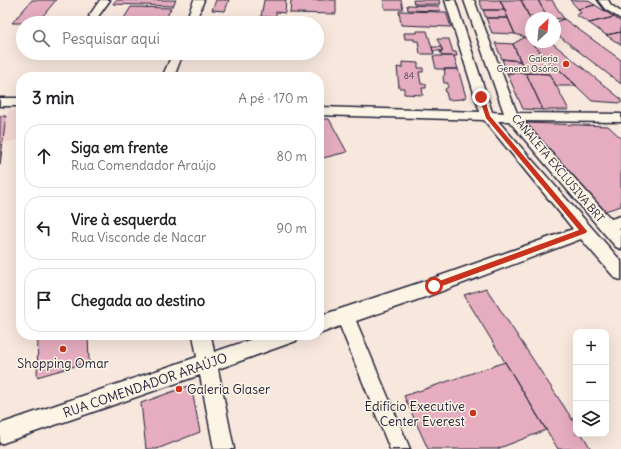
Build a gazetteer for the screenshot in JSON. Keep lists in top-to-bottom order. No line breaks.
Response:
{"streets":{"street":["CANALETA EXCLUSIVA BRT","RUA COMENDADOR ARAÚJO"]},"places":["Galeria General Osório","Shopping Omar","Galeria Glaser","Edifício Executive Center Everest"],"house_numbers":["84"],"north":"top right","page":{"search":"Pesquisar aqui","heading":["3 min","A pé · 170 m"],"list":[["Siga em frente","Rua Comendador Araújo","80 m"],["Vire à esquerda","Rua Visconde de Nacar","90 m"],"Chegada ao destino"],"map_buttons":["+","−"]}}
